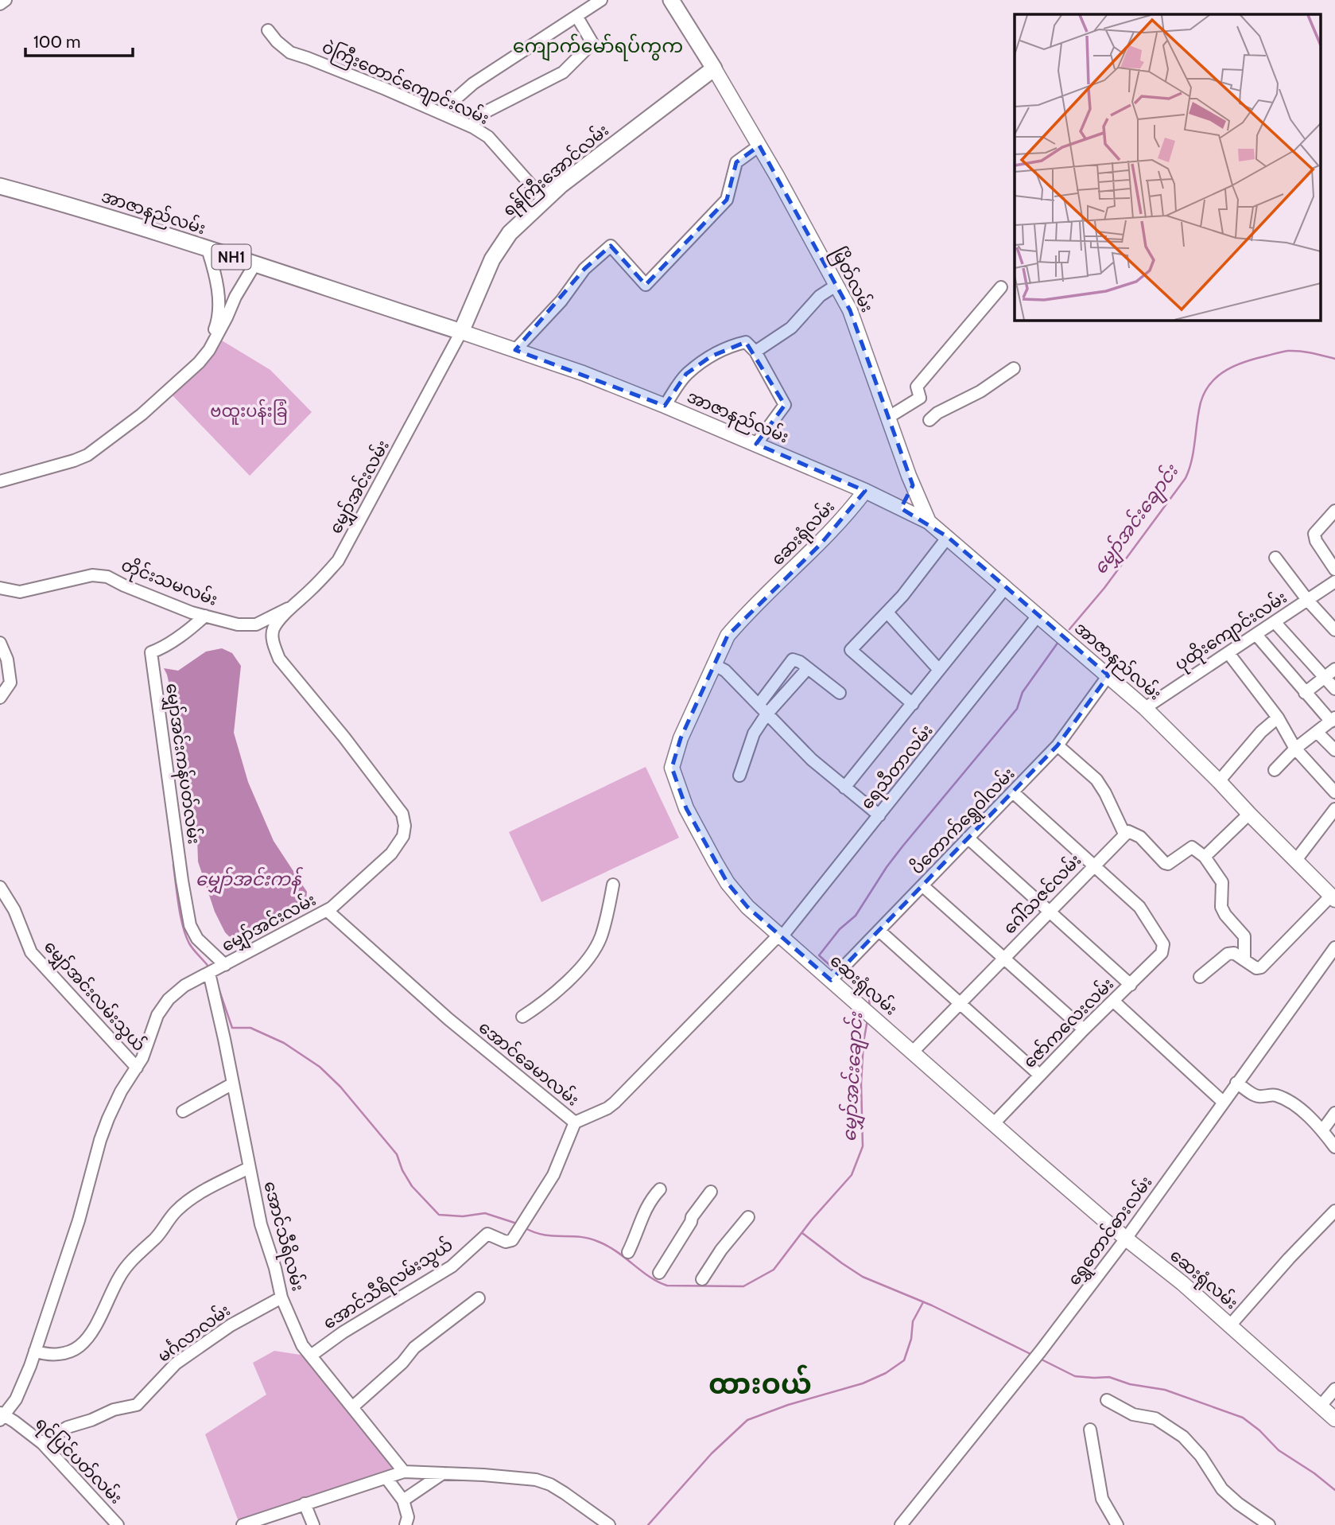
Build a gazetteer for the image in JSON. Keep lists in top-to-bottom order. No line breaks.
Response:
{"streets":{"highway":["ရန်ကြီးအောင်လမ်း","အာဇာနည်လမ်း","NH1"],"main road":["မြိတ်လမ်း","ဆေးရုံလမ်း"],"street":["ဝဲကြီးတောင်ကျောင်းလမ်း","မျှော်အင်းလမ်း","တိုင်းသမလမ်း","ပုထိုးကျောင်းလမ်း","မျှော်အင်းကန်ပတ်လမ်း","ရေသီတာလမ်း","ပိတောက်ရွှေဝါလမ်း","ဂေါ်သဇင်လမ်း","မျှော်အင်းလမ်းသွယ်","ဇော်ကလေးလမ်း","အောင်ခေမာလမ်း","ရွှေတောင်ဓားလမ်း","အောင်သီရိလမ်း","အောင်သီရိလမ်းသွယ်","မင်္ဂလာလမ်း","ရင်ပြင်ပတ်လမ်း"]},"crossings":[["ဝဲကြီးတောင်ကျောင်းလမ်း","ရန်ကြီးအောင်လမ်း"],["ရန်ကြီးအောင်လမ်း","အာဇာနည်လမ်း"],["ရန်ကြီးအောင်လမ်း","မြိတ်လမ်း"],["ရန်ကြီးအောင်လမ်း","မျှော်အင်းလမ်း"],["အာဇာနည်လမ်း","မြိတ်လမ်း"],["အာဇာနည်လမ်း","မျှော်အင်းလမ်း"],["အာဇာနည်လမ်း","ဆေးရုံလမ်း"],["အာဇာနည်လမ်း","ပုထိုးကျောင်းလမ်း"],["အာဇာနည်လမ်း","ရေသီတာလမ်း"],["အာဇာနည်လမ်း","ပိတောက်ရွှေဝါလမ်း"],["မျှော်အင်းလမ်း","တိုင်းသမလမ်း"],["မျှော်အင်းလမ်း","မျှော်အင်းကန်ပတ်လမ်း"],["မျှော်အင်းလမ်း","မျှော်အင်းလမ်းသွယ်"],["မျှော်အင်းလမ်း","အောင်ခေမာလမ်း"],["မျှော်အင်းလမ်း","အောင်သီရိလမ်း"],["မျှော်အင်းလမ်း","ရင်ပြင်ပတ်လမ်း"],["ဆေးရုံလမ်း","ရေသီတာလမ်း"],["ဆေးရုံလမ်း","ပိတောက်ရွှေဝါလမ်း"],["ဆေးရုံလမ်း","ဂေါ်သဇင်လမ်း"],["ဆေးရုံလမ်း","ဇော်ကလေးလမ်း"],["ဆေးရုံလမ်း","အောင်ခေမာလမ်း"],["ဆေးရုံလမ်း","ရွှေတောင်ဓားလမ်း"],["တိုင်းသမလမ်း","မျှော်အင်းကန်ပတ်လမ်း"],["ရေသီတာလမ်း","အောင်ခေမာလမ်း"],["ဂေါ်သဇင်လမ်း","ဇော်ကလေးလမ်း"],["အောင်ခေမာလမ်း","အောင်သီရိလမ်းသွယ်"],["အောင်သီရိလမ်း","အောင်သီရိလမ်းသွယ်"],["အောင်သီရိလမ်း","မင်္ဂလာလမ်း"],["မင်္ဂလာလမ်း","ရင်ပြင်ပတ်လမ်း"]],"districts":["ကျောက်မော်ရပ်ကွက","ထားဝယ်"],"water":["မျှော်အင်းချောင်း","မျှော်အင်းကန်"],"parks":["ဗထူးပန်းခြံ"],"scale_bar":"100 m"}
